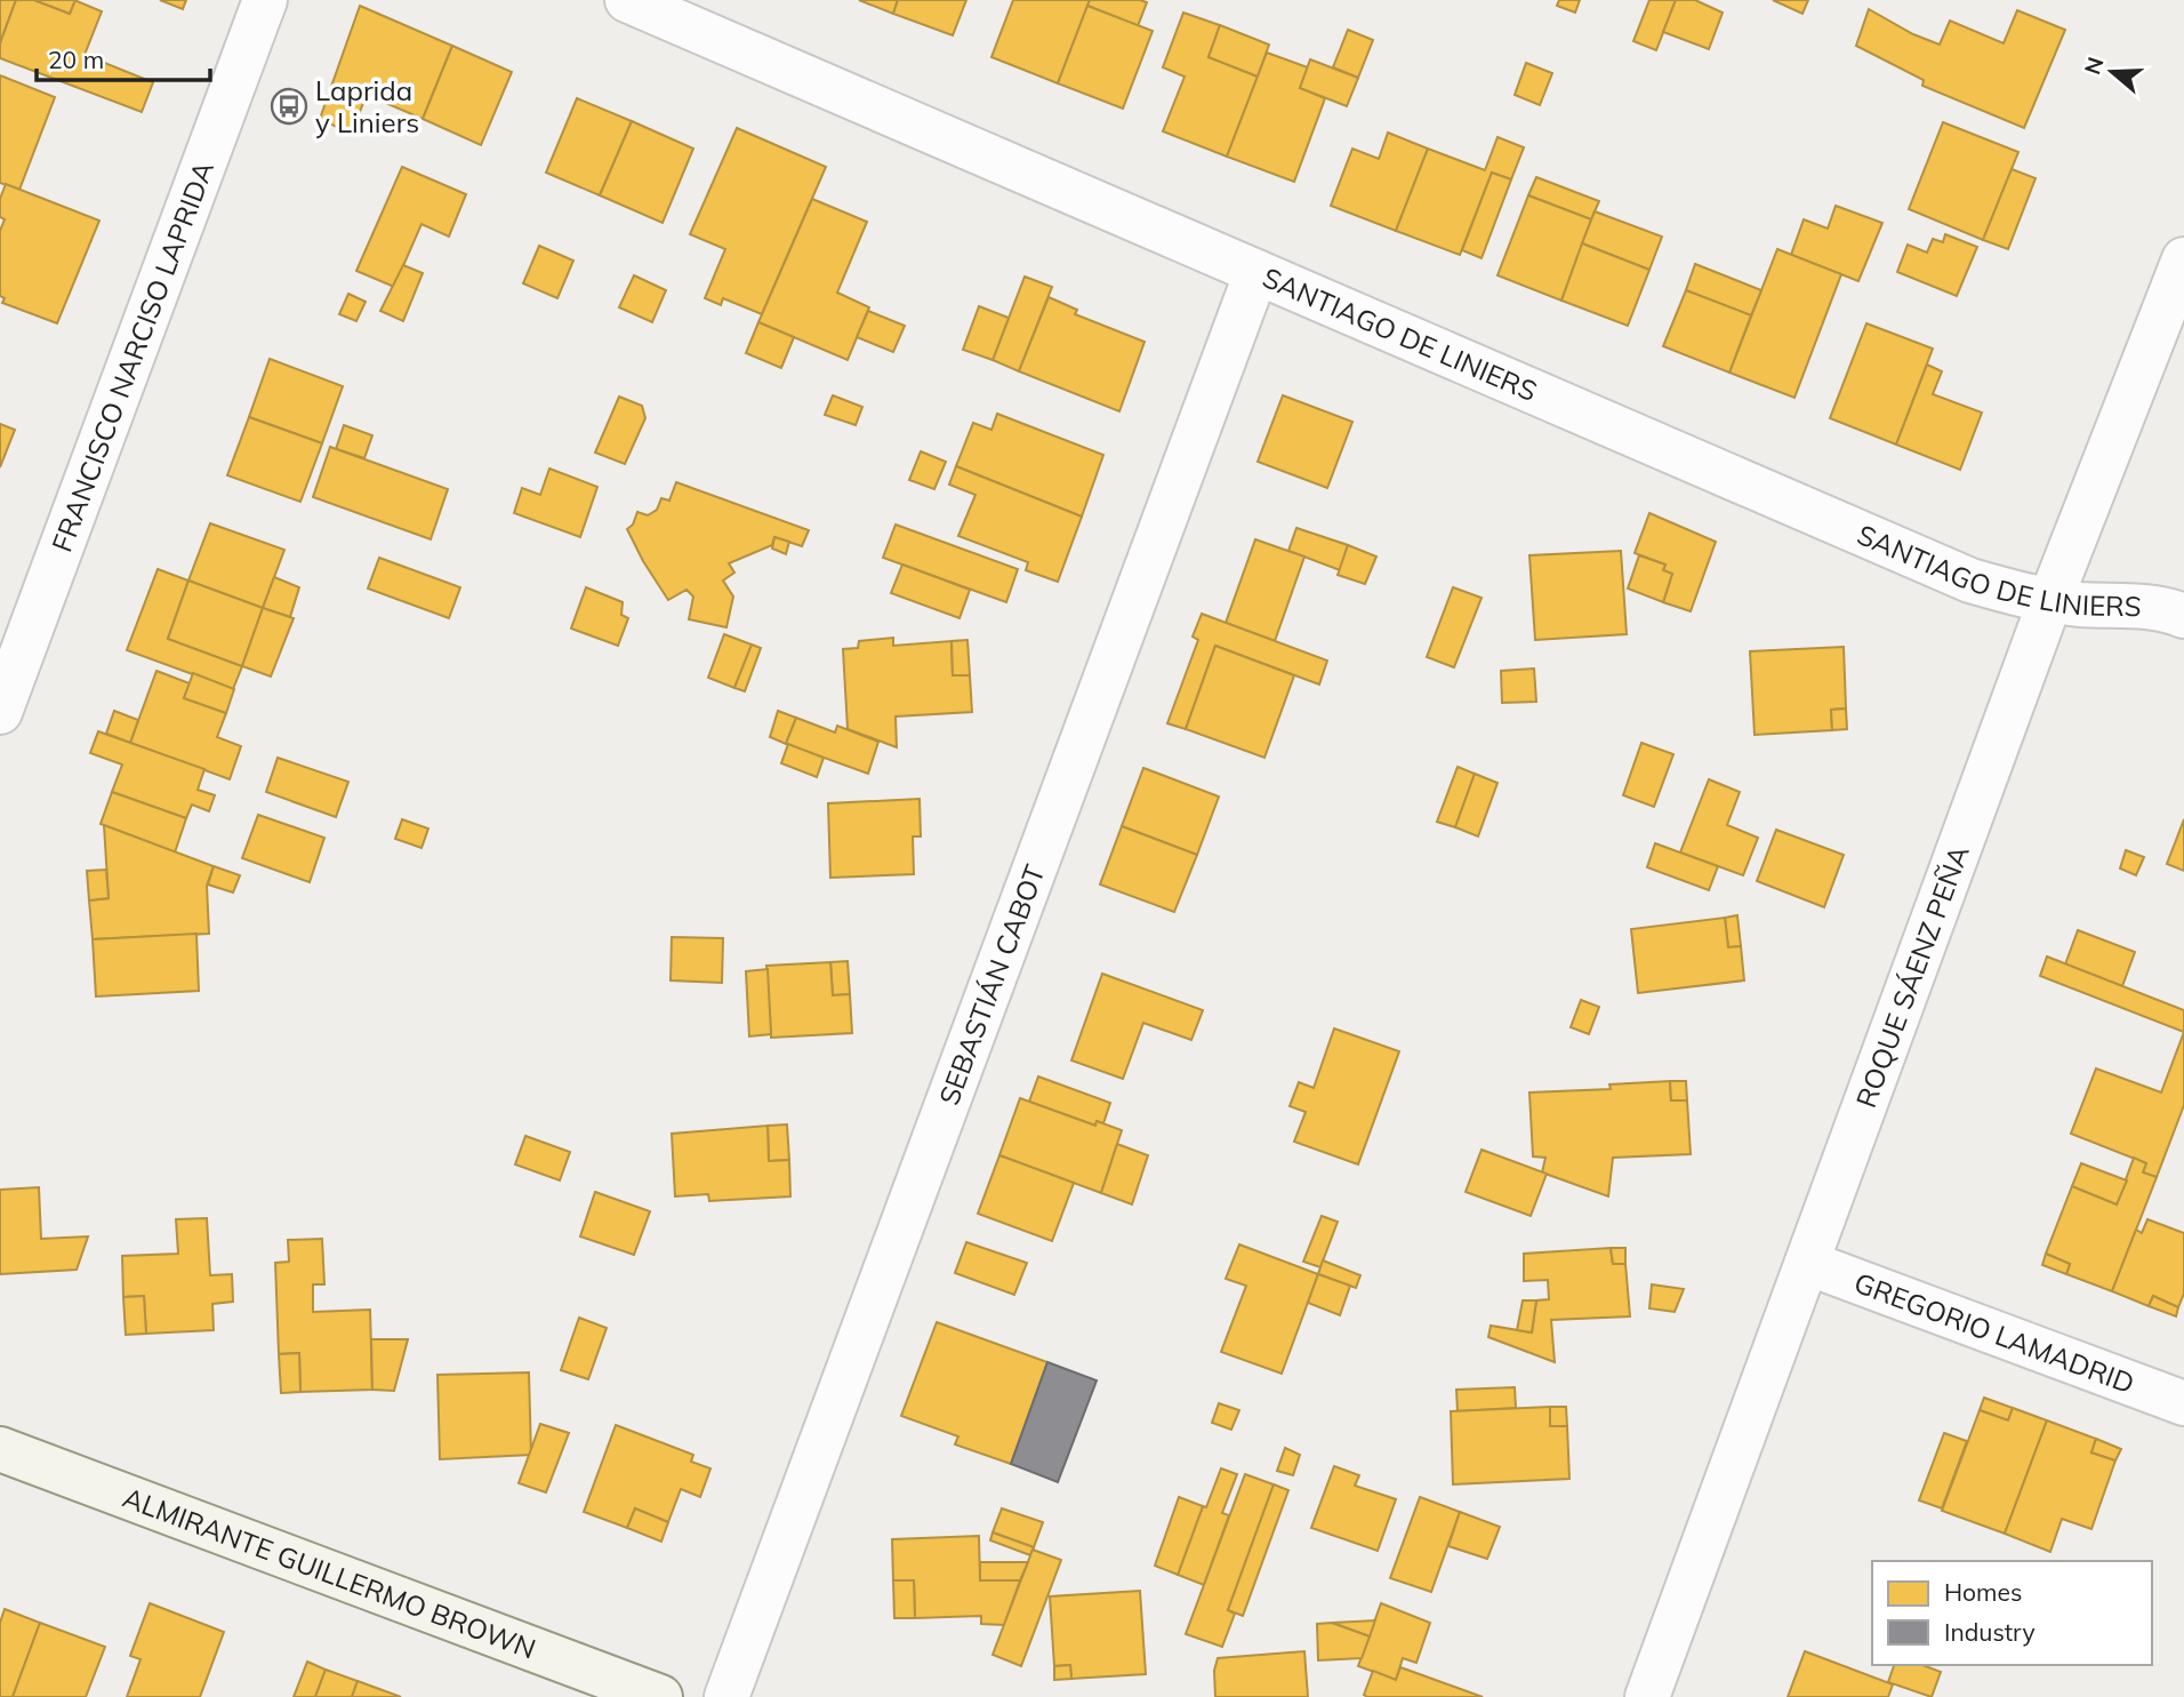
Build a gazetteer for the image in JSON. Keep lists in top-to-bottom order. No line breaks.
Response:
{"streets":{"street":["SANTIAGO DE LINIERS","FRANCISCO NARCISO LAPRIDA","ROQUE SÁENZ PEÑA","SEBASTIÁN CABOT","GREGORIO LAMADRID","ALMIRANTE GUILLERMO BROWN"]},"crossings":[["SANTIAGO DE LINIERS","ROQUE SÁENZ PEÑA"],["SANTIAGO DE LINIERS","SEBASTIÁN CABOT"],["ROQUE SÁENZ PEÑA","GREGORIO LAMADRID"]],"places":{"bus stop":["Laprida y Liniers"]},"legend":["Homes","Industry"],"scale_bar":"20 m","north":"left"}
